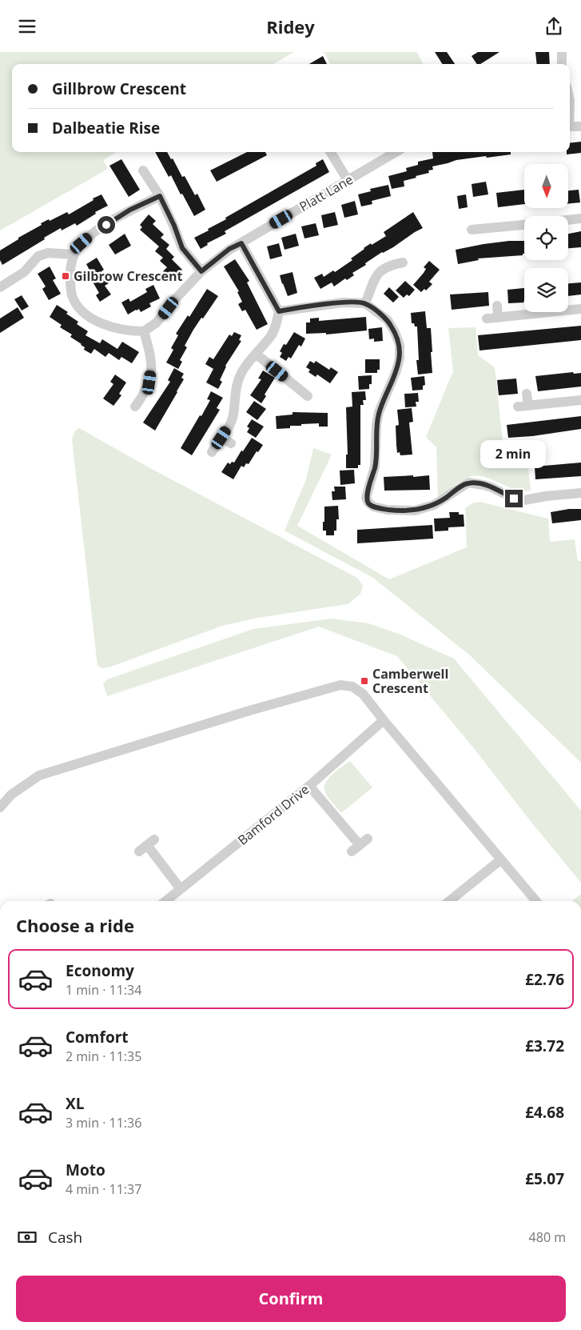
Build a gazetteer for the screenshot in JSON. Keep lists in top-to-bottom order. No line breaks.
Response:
{"streets":{"street":["Platt Lane","Bamford Drive"]},"places":{"transit":["Gilbrow Crescent","Camberwell Crescent"]},"north":"bottom","page":{"header":"Ridey","banner":["Gillbrow Crescent","Dalbeatie Rise"],"bubble":"2 min","heading":"Choose a ride","list":[{"name":"Economy","note":"1 min · 11:34","value":"£2.76"},{"name":"Comfort","note":"2 min · 11:35","value":"£3.72"},{"name":"XL","note":"3 min · 11:36","value":"£4.68"},{"name":"Moto","note":"4 min · 11:37","value":"£5.07"}],"pay":["Cash","480 m"],"buttons":"Confirm"}}
